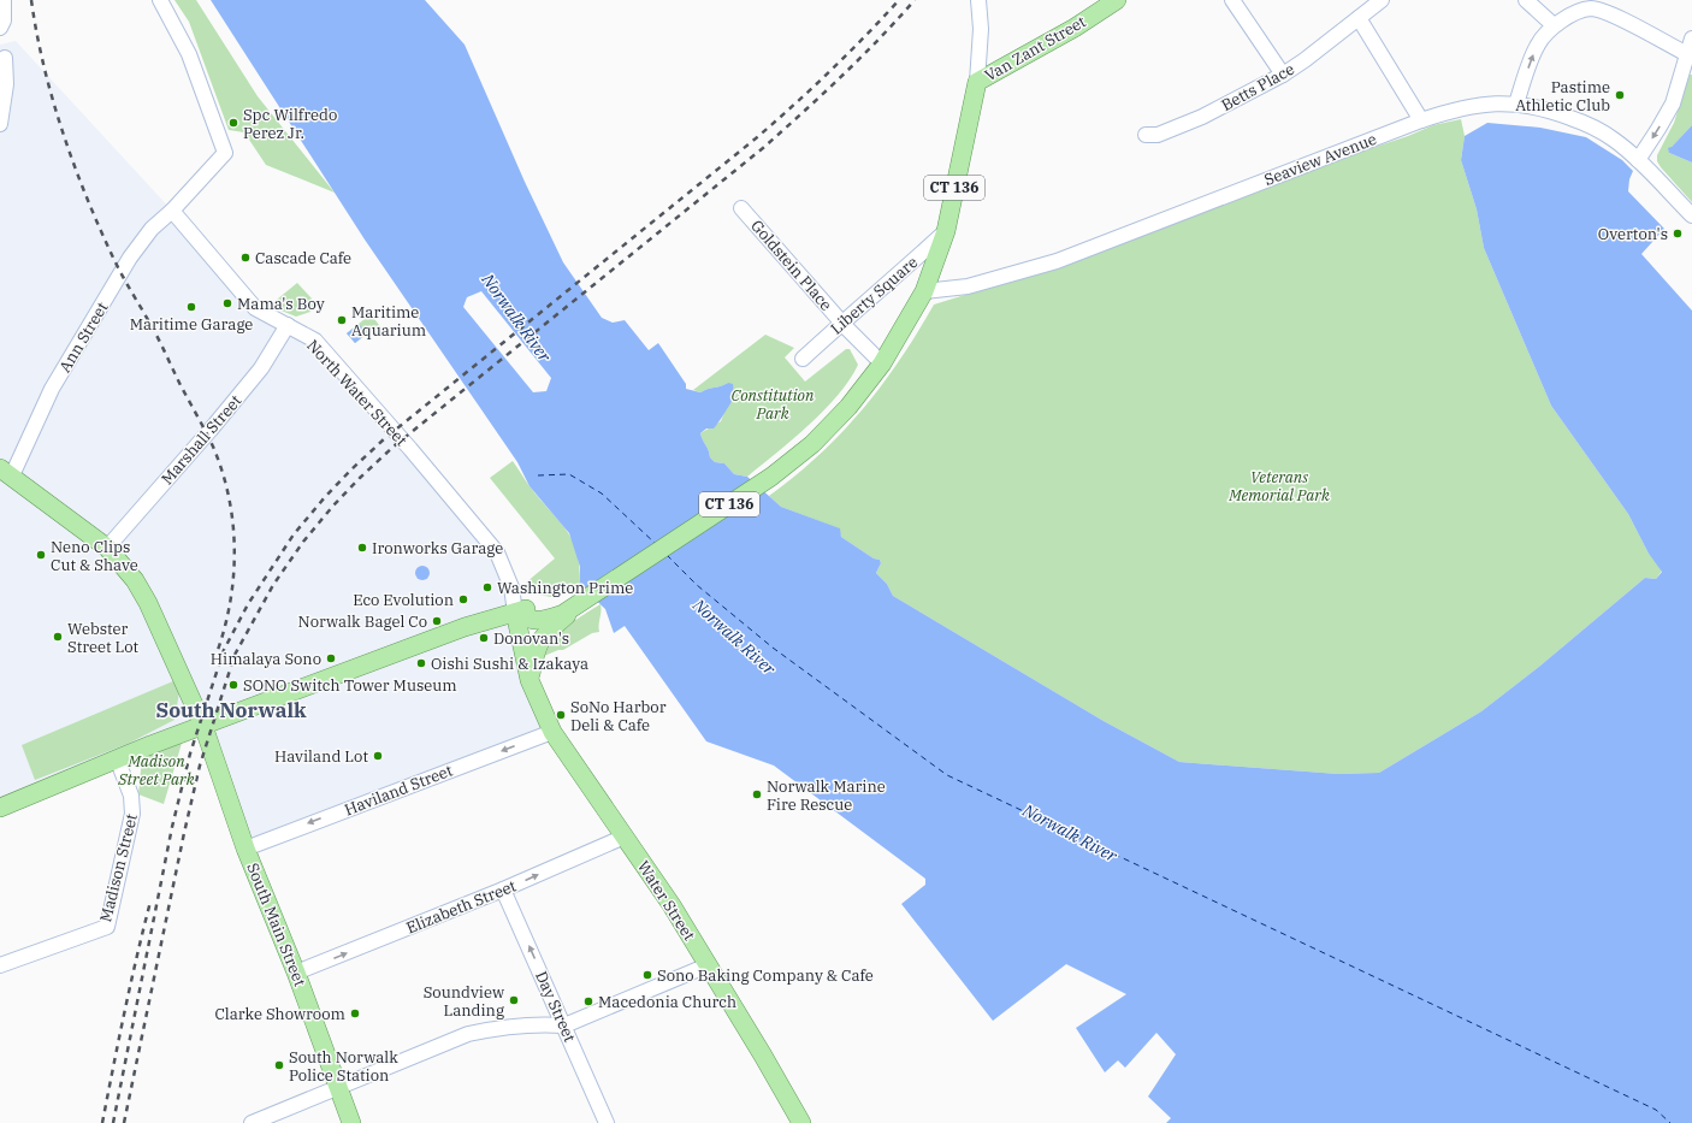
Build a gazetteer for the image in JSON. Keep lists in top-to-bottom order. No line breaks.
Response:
{"streets":{"main road":["Van Zant Street","CT 136","Liberty Square","Water Street","South Main Street"],"street":["Betts Place","Seaview Avenue","Goldstein Place","Ann Street","North Water Street","Marshall Street","Haviland Street","Madison Street","Elizabeth Street","Day Street"]},"crossings":[["Van Zant Street","CT 136"],["Seaview Avenue","CT 136"],["Seaview Avenue","Liberty Square"],["CT 136","Liberty Square"],["CT 136","North Water Street"],["CT 136","Water Street"],["Goldstein Place","Liberty Square"],["Ann Street","North Water Street"],["Ann Street","South Main Street"],["North Water Street","Marshall Street"],["North Water Street","Water Street"],["Marshall Street","South Main Street"],["Haviland Street","Water Street"],["Haviland Street","South Main Street"],["Water Street","Elizabeth Street"],["Elizabeth Street","South Main Street"],["Elizabeth Street","Day Street"]],"one_way":["Haviland Street","Day Street"],"districts":["South Norwalk"],"water":["Norwalk River"],"parks":["Constitution Park","Veterans Memorial Park","Madison Street Park"],"places":["Pastime Athletic Club","Spc Wilfredo Perez Jr.","Overton's","Cascade Cafe","Mama's Boy","Maritime Garage","Maritime Aquarium","Ironworks Garage","Neno Clips Cut & Shave","Washington Prime","Eco Evolution","Norwalk Bagel Co","Webster Street Lot","Donovan's","Himalaya Sono","Oishi Sushi & Izakaya","SONO Switch Tower Museum","SoNo Harbor Deli & Cafe","Haviland Lot","Norwalk Marine Fire Rescue","Sono Baking Company & Cafe","Soundview Landing","Macedonia Church","Clarke Showroom","South Norwalk Police Station"]}
